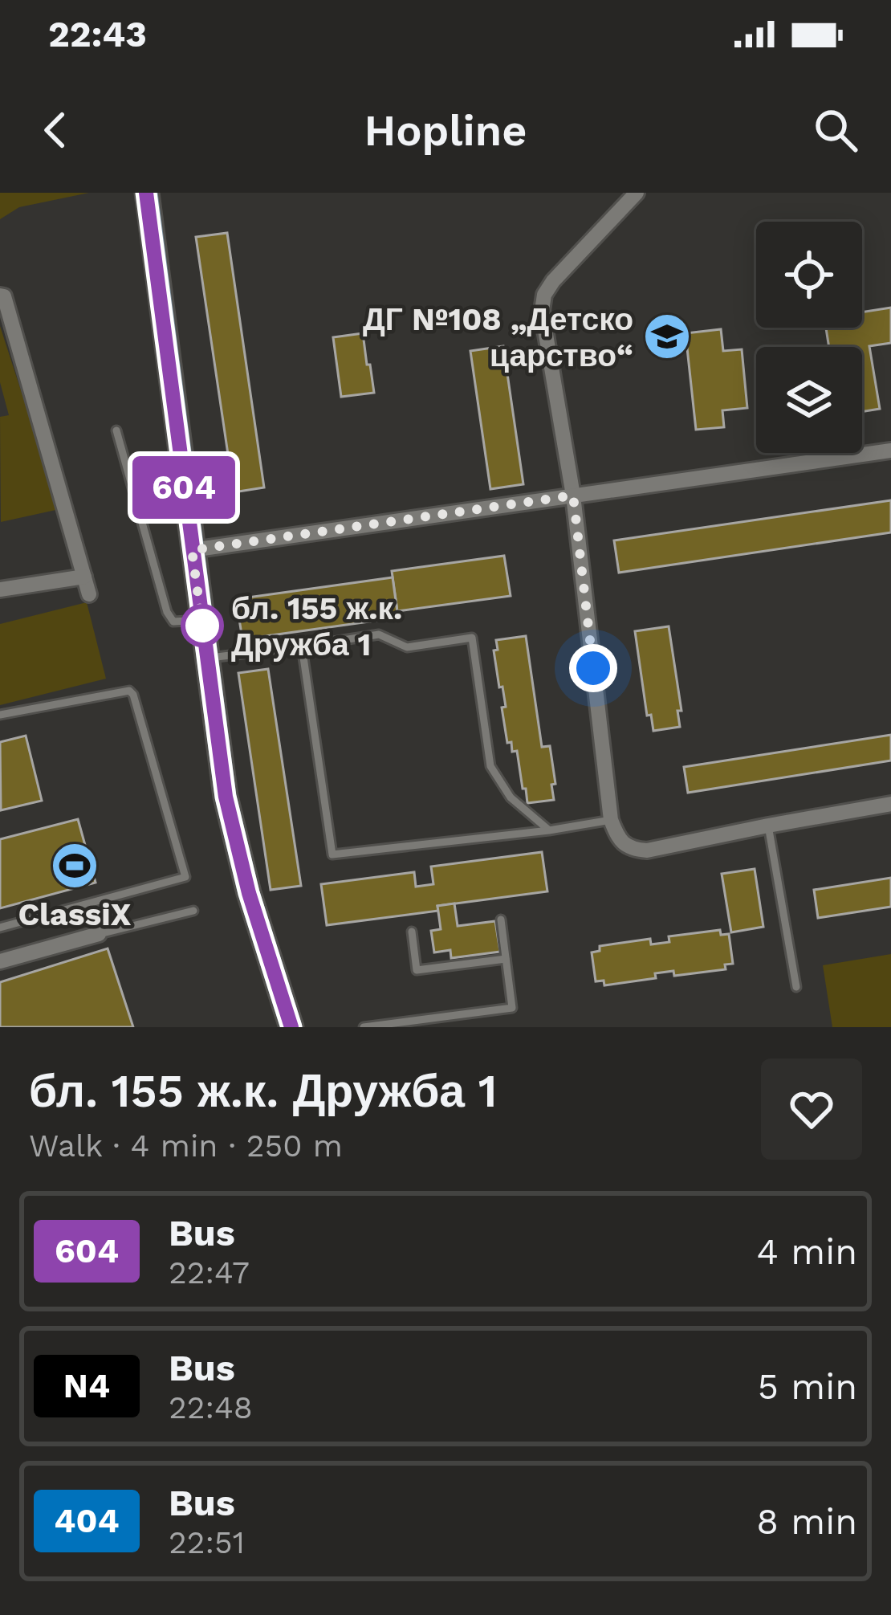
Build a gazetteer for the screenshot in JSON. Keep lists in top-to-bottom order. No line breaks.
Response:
{"places":{"school or university":["ДГ №108 „Детско царство“"],"other":["бл. 155 ж.к. Дружба 1"],"sports":["ClassiX"]},"lines":["bus line 604"],"page":{"status":"22:43","header":"Hopline","on_map":"604","heading":["бл. 155 ж.к. Дружба 1","Walk · 4 min · 250 m"],"list":[{"mark":"604","name":"Bus","note":"22:47","value":"4 min"},{"mark":"N4","name":"Bus","note":"22:48","value":"5 min"},{"mark":"404","name":"Bus","note":"22:51","value":"8 min"}]}}
